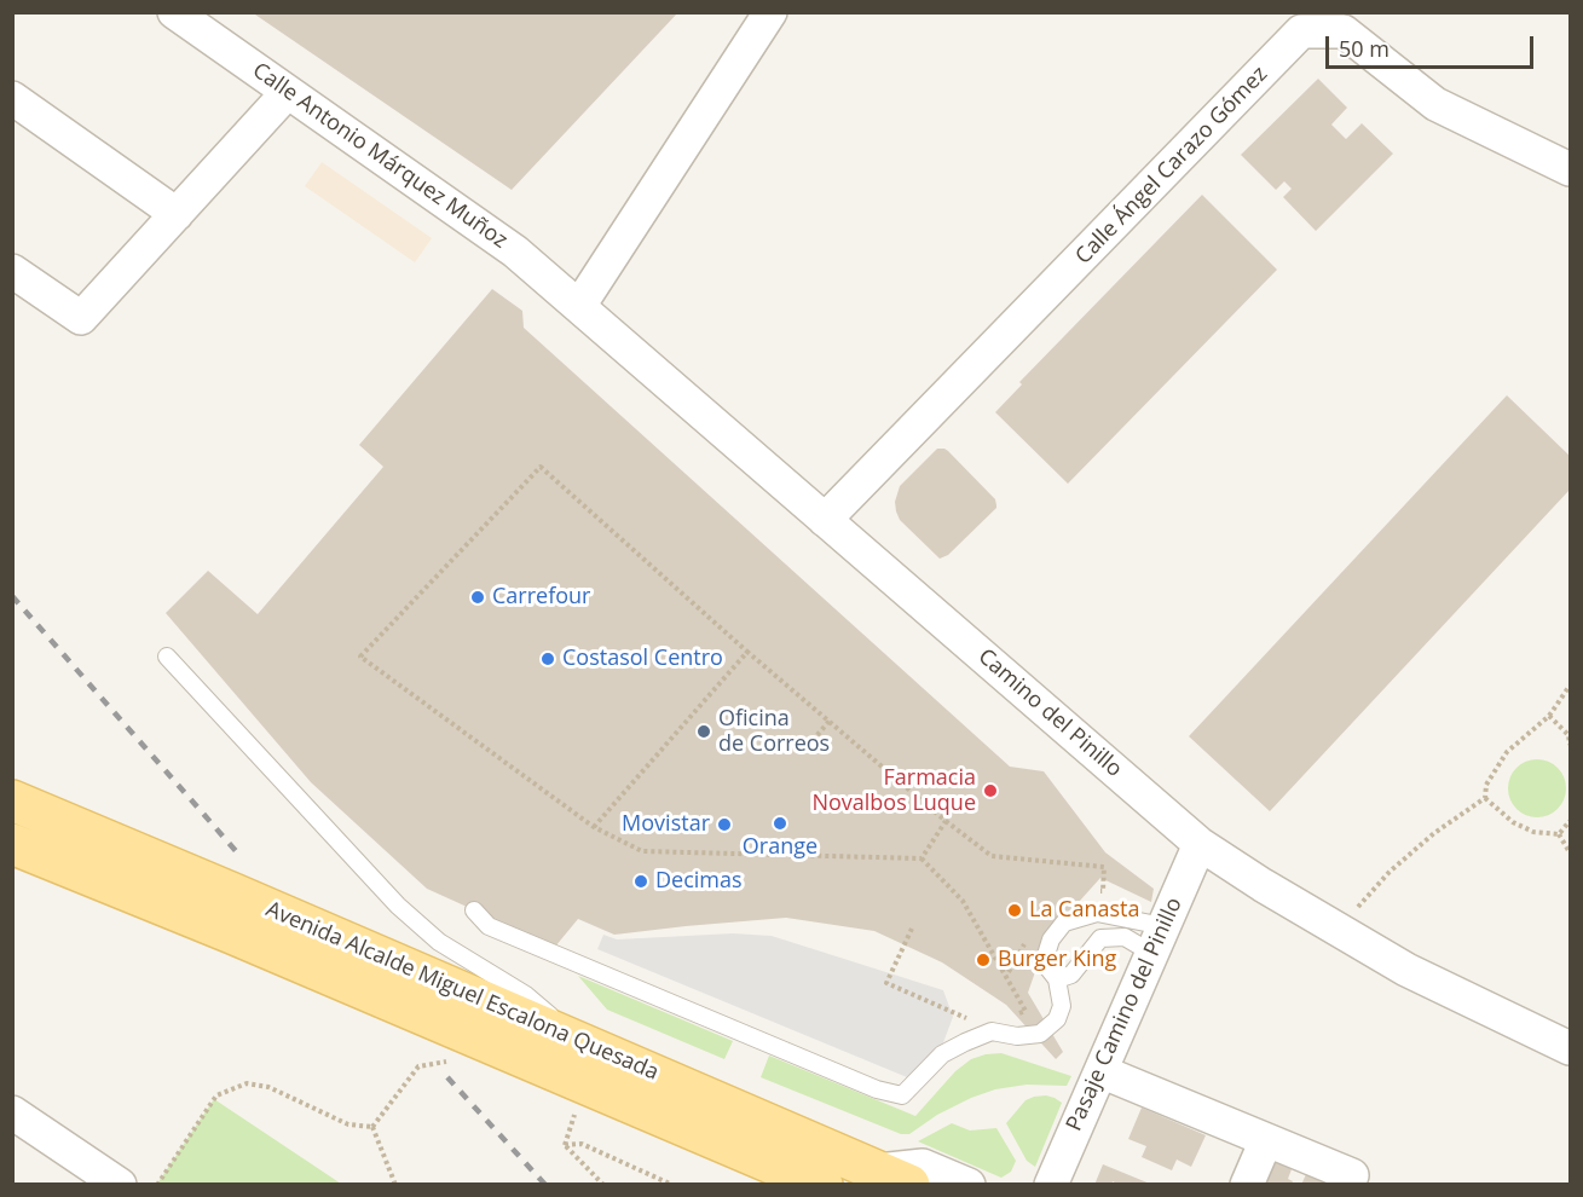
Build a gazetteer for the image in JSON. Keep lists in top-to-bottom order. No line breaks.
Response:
{"streets":{"main road":["Avenida Alcalde Miguel Escalona Quesada"],"street":["Calle Antonio Márquez Muñoz","Calle Ángel Carazo Gómez","Camino del Pinillo","Pasaje Camino del Pinillo"]},"crossings":[["Calle Antonio Márquez Muñoz","Camino del Pinillo"],["Calle Ángel Carazo Gómez","Camino del Pinillo"],["Camino del Pinillo","Pasaje Camino del Pinillo"]],"places":["Carrefour","Costasol Centro","Oficina de Correos","Farmacia Novalbos Luque","Orange","Movistar","Decimas","La Canasta","Burger King"],"scale_bar":"50 m"}
